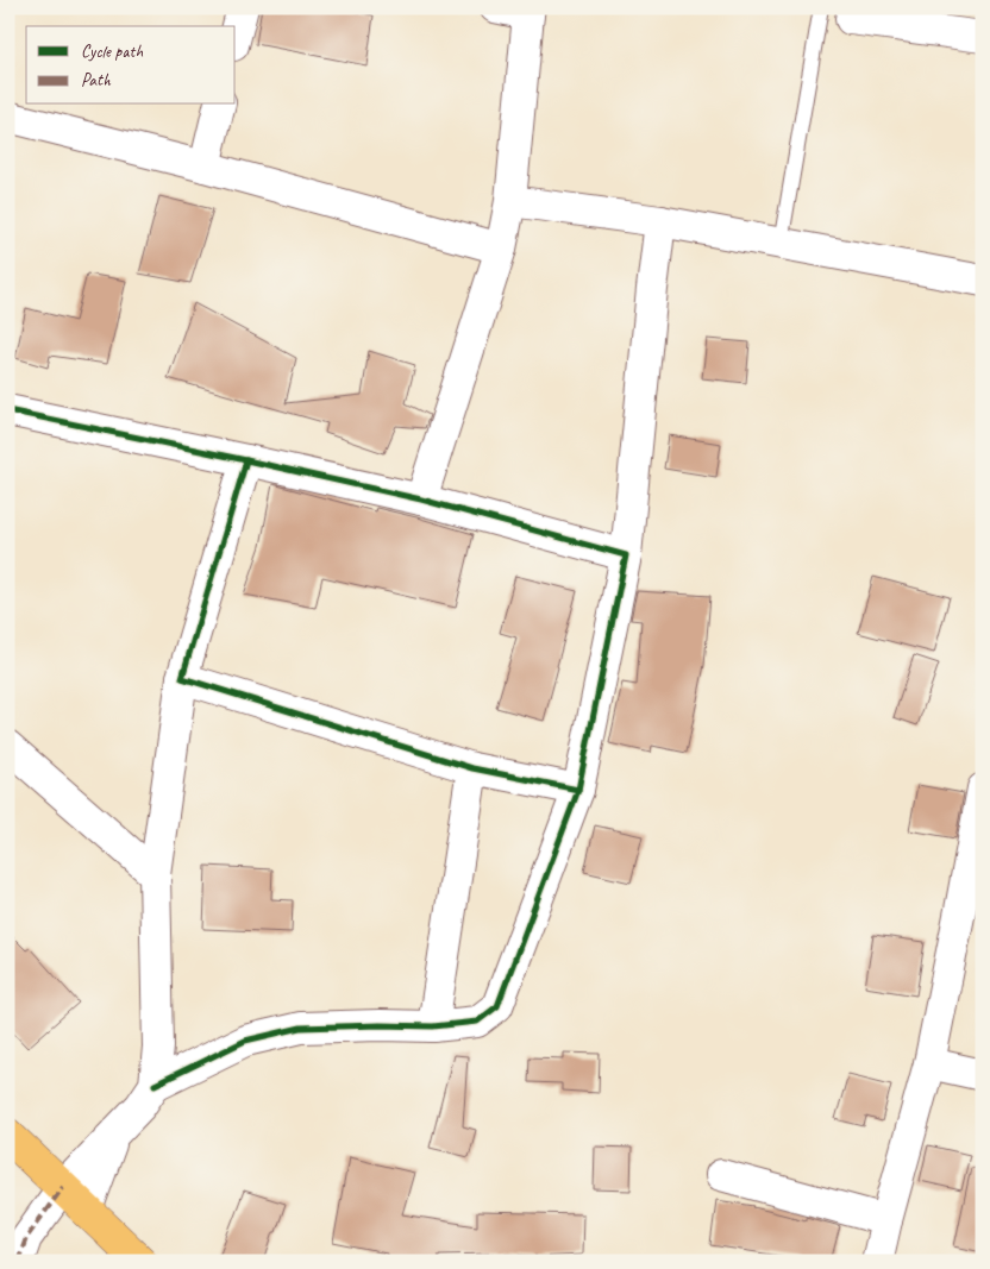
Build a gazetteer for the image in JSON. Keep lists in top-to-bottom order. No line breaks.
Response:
{"legend":["Cycle path","Path"]}
